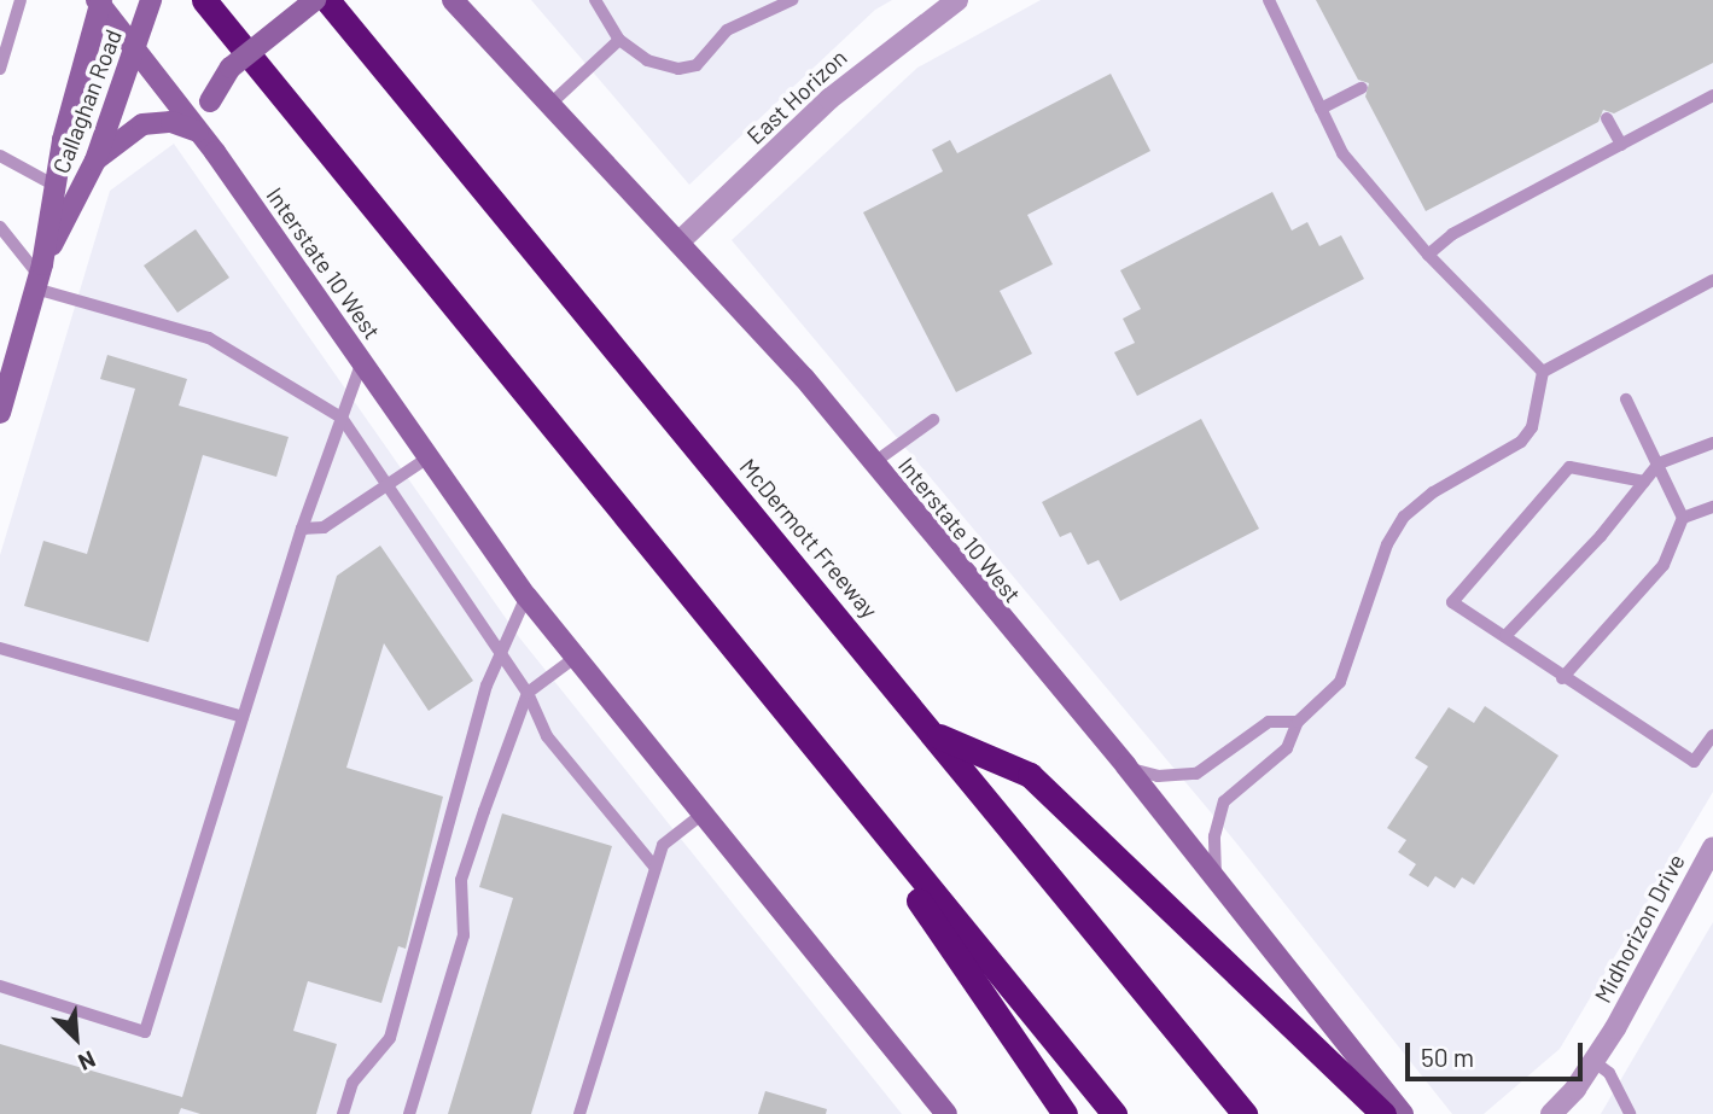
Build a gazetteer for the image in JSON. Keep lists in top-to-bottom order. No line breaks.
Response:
{"streets":{"highway":["McDermott Freeway"],"main road":["Callaghan Road","Interstate 10 West"],"street":["East Horizon","Midhorizon Drive"]},"crossings":[["East Horizon","Interstate 10 West"],["Callaghan Road","Interstate 10 West"]],"scale_bar":"50 m","north":"bottom right"}
